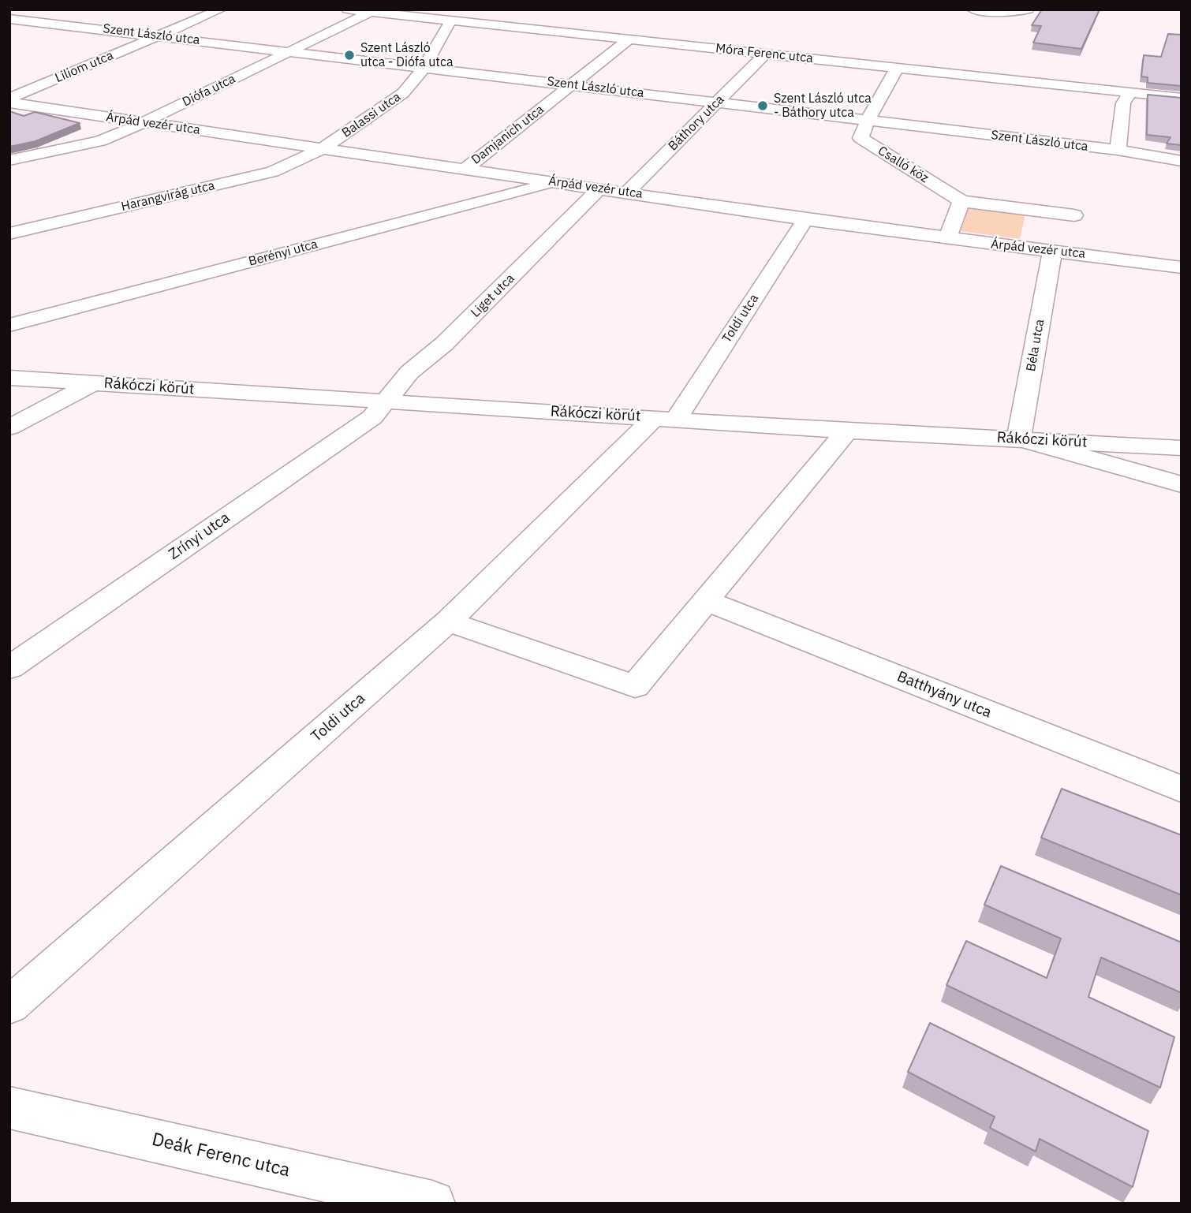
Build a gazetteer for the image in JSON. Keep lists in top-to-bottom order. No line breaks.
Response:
{"streets":{"street":["Szent László utca","Móra Ferenc utca","Liliom utca","Diófa utca","Balassi utca","Báthory utca","Árpád vezér utca","Damjanich utca","Csalló köz","Harangvirág utca","Berényi utca","Liget utca","Toldi utca","Béla utca","Rákóczi körút","Zrínyi utca","Batthyány utca","Deák Ferenc utca"]},"crossings":[["Szent László utca","Liliom utca"],["Szent László utca","Diófa utca"],["Szent László utca","Balassi utca"],["Szent László utca","Báthory utca"],["Szent László utca","Damjanich utca"],["Szent László utca","Csalló köz"],["Móra Ferenc utca","Diófa utca"],["Móra Ferenc utca","Balassi utca"],["Móra Ferenc utca","Báthory utca"],["Móra Ferenc utca","Damjanich utca"],["Diófa utca","Árpád vezér utca"],["Balassi utca","Árpád vezér utca"],["Balassi utca","Harangvirág utca"],["Báthory utca","Árpád vezér utca"],["Árpád vezér utca","Damjanich utca"],["Árpád vezér utca","Harangvirág utca"],["Árpád vezér utca","Berényi utca"],["Árpád vezér utca","Liget utca"],["Árpád vezér utca","Toldi utca"],["Árpád vezér utca","Béla utca"],["Liget utca","Rákóczi körút"],["Liget utca","Zrínyi utca"],["Toldi utca","Rákóczi körút"],["Béla utca","Rákóczi körút"],["Rákóczi körút","Zrínyi utca"]],"places":["Szent László utca - Diófa utca","Szent László utca - Báthory utca"]}
